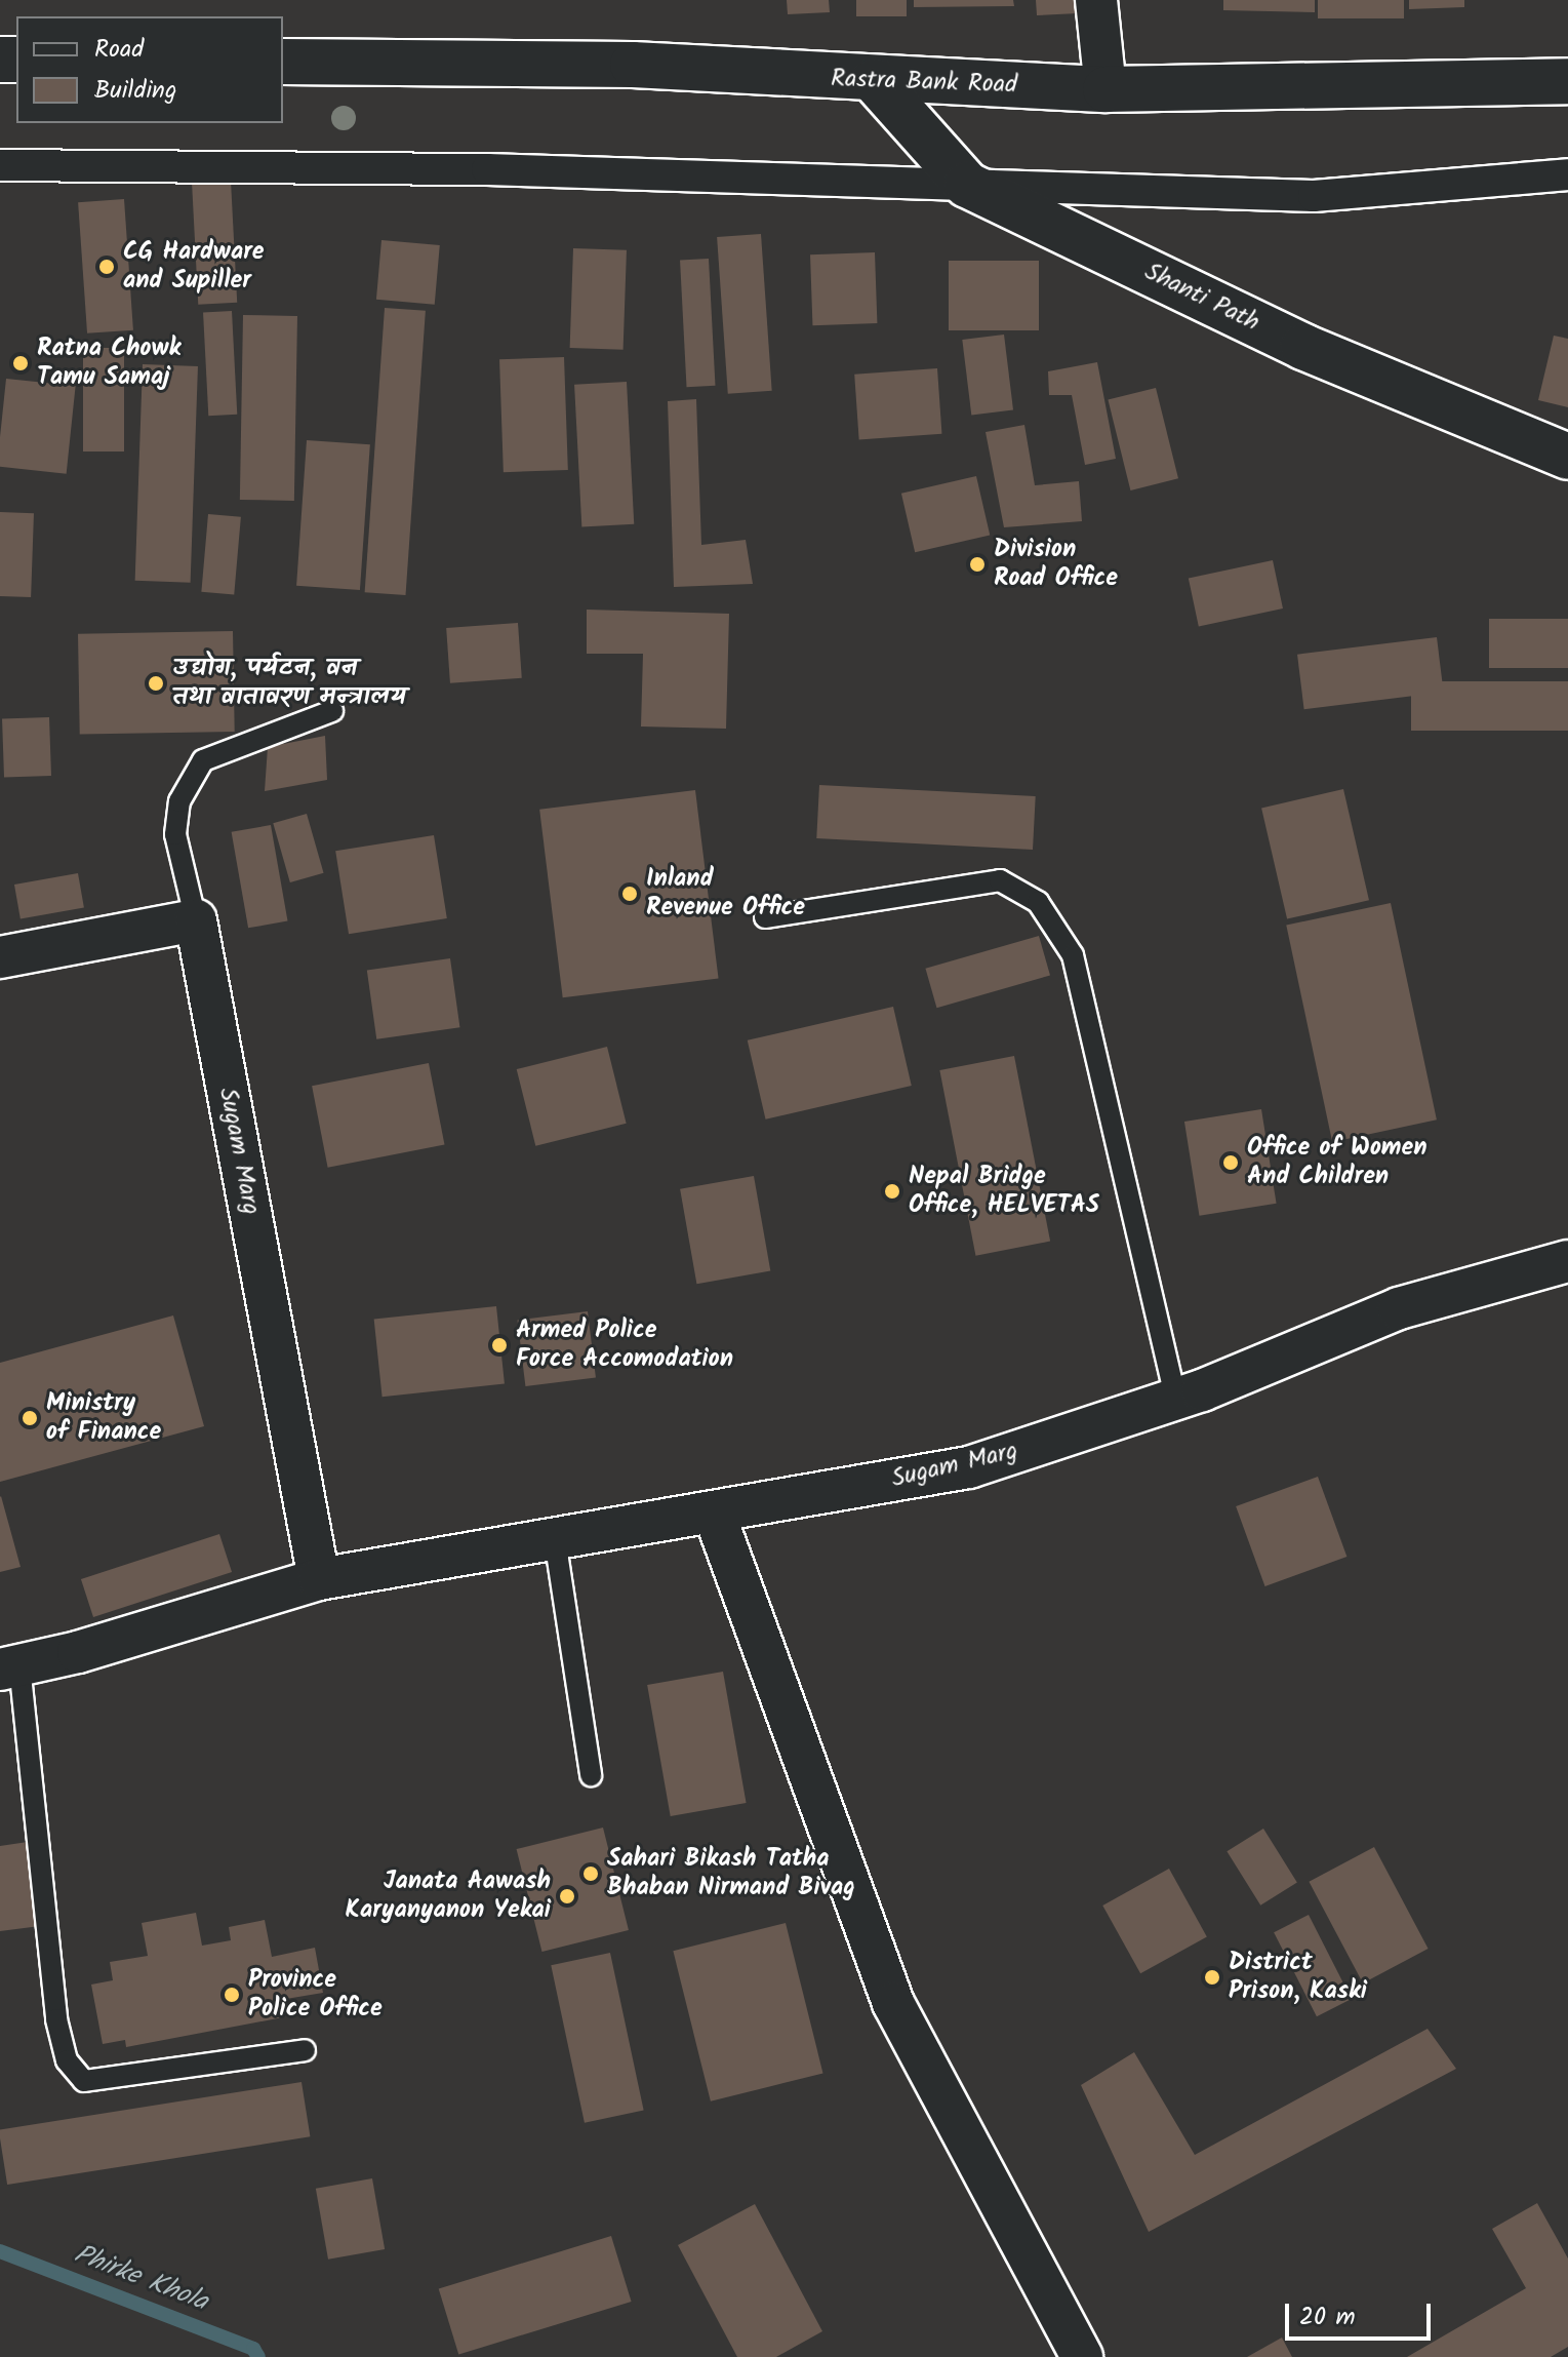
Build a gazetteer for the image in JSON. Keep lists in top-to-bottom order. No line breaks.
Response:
{"streets":{"main road":["Rastra Bank Road","Shanti Path"],"street":["Sugam Marg"]},"crossings":[["Rastra Bank Road","Shanti Path"]],"water":["Phirke Khola"],"places":["CG Hardware and Supiller","Ratna Chowk Tamu Samaj","Division Road Office","उद्योग, पर्यटन, वन तथा वातावरण मन्त्रालय","Inland Revenue Office","Office of Women And Children","Nepal Bridge Office, HELVETAS","Armed Police Force Accomodation","Ministry of Finance","Sahari Bikash Tatha Bhaban Nirmand Bivag","Janata Aawash Karyanyanon Yekai","District Prison, Kaski","Province Police Office"],"legend":["Road","Building"],"scale_bar":"20 m"}
